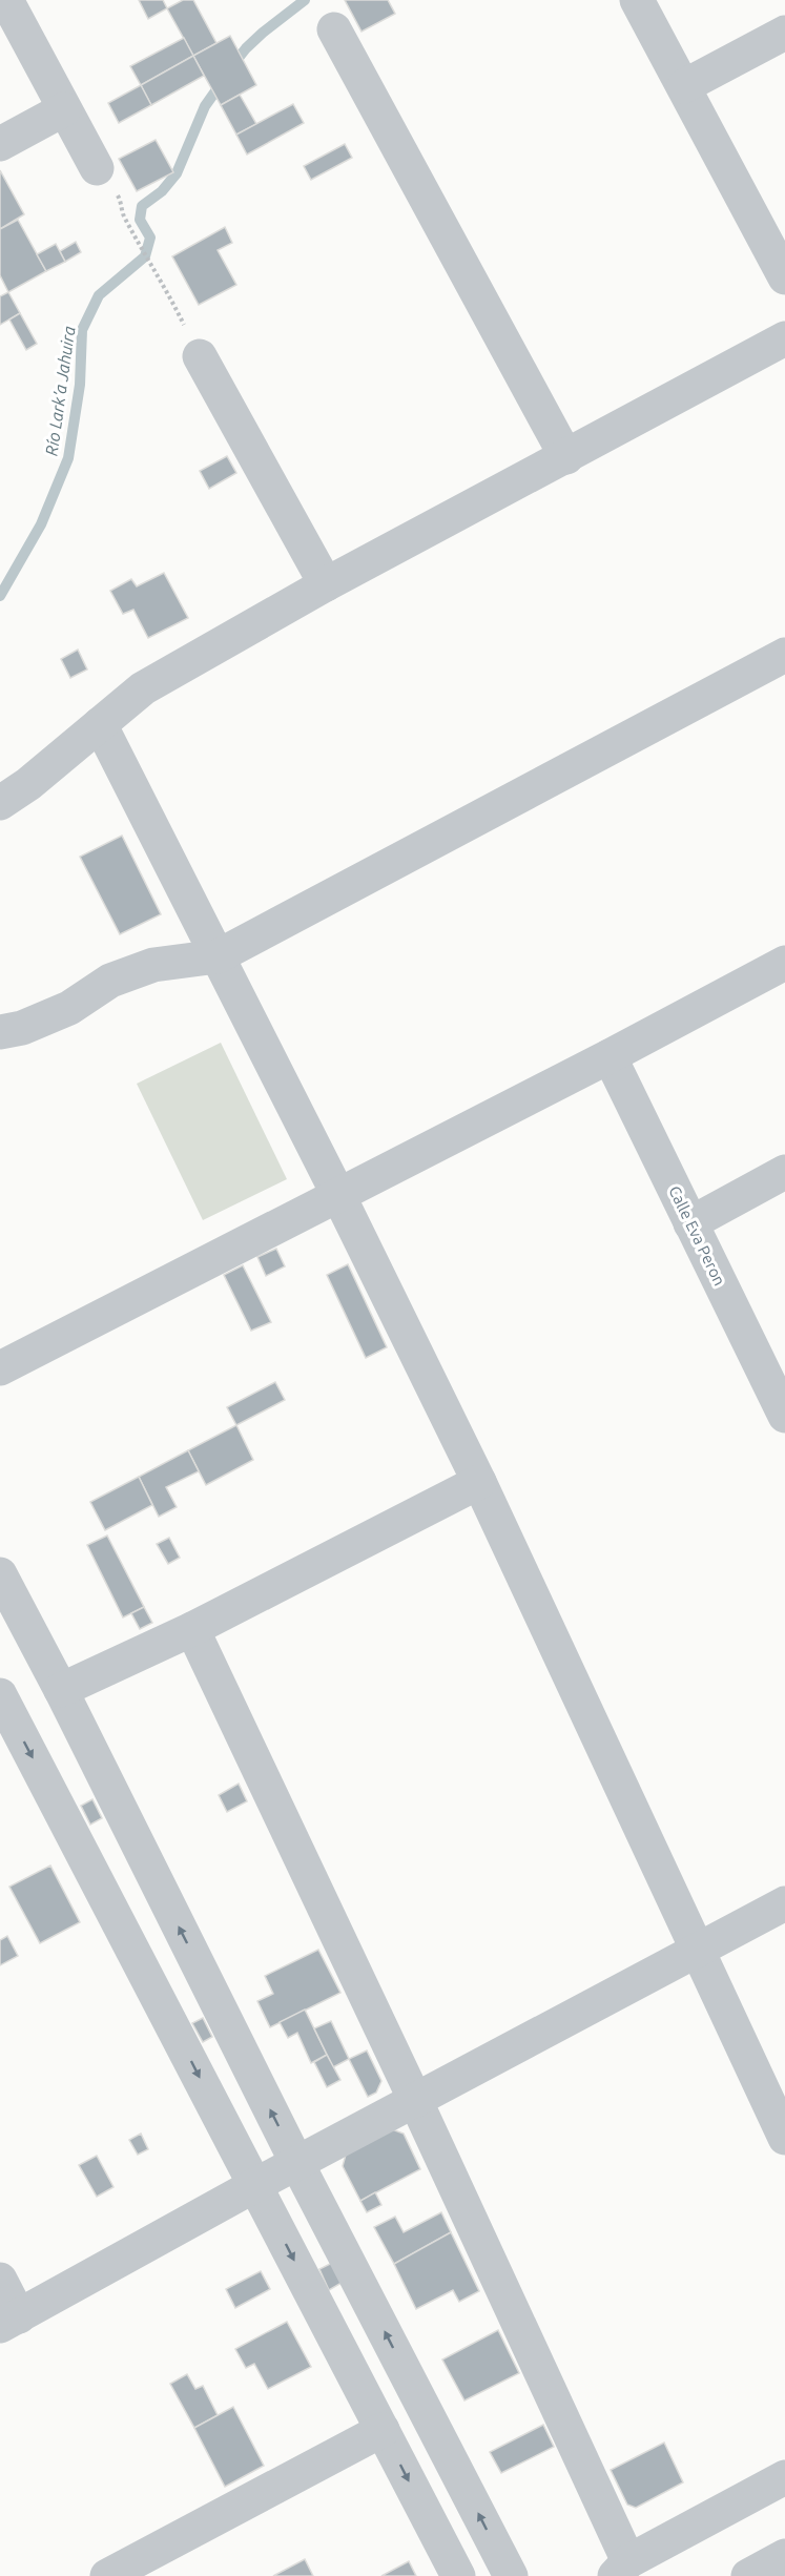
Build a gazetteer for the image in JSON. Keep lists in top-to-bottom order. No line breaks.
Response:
{"streets":{"street":["Calle Eva Peron"]},"water":["Río Lark’a Jahuira"]}
